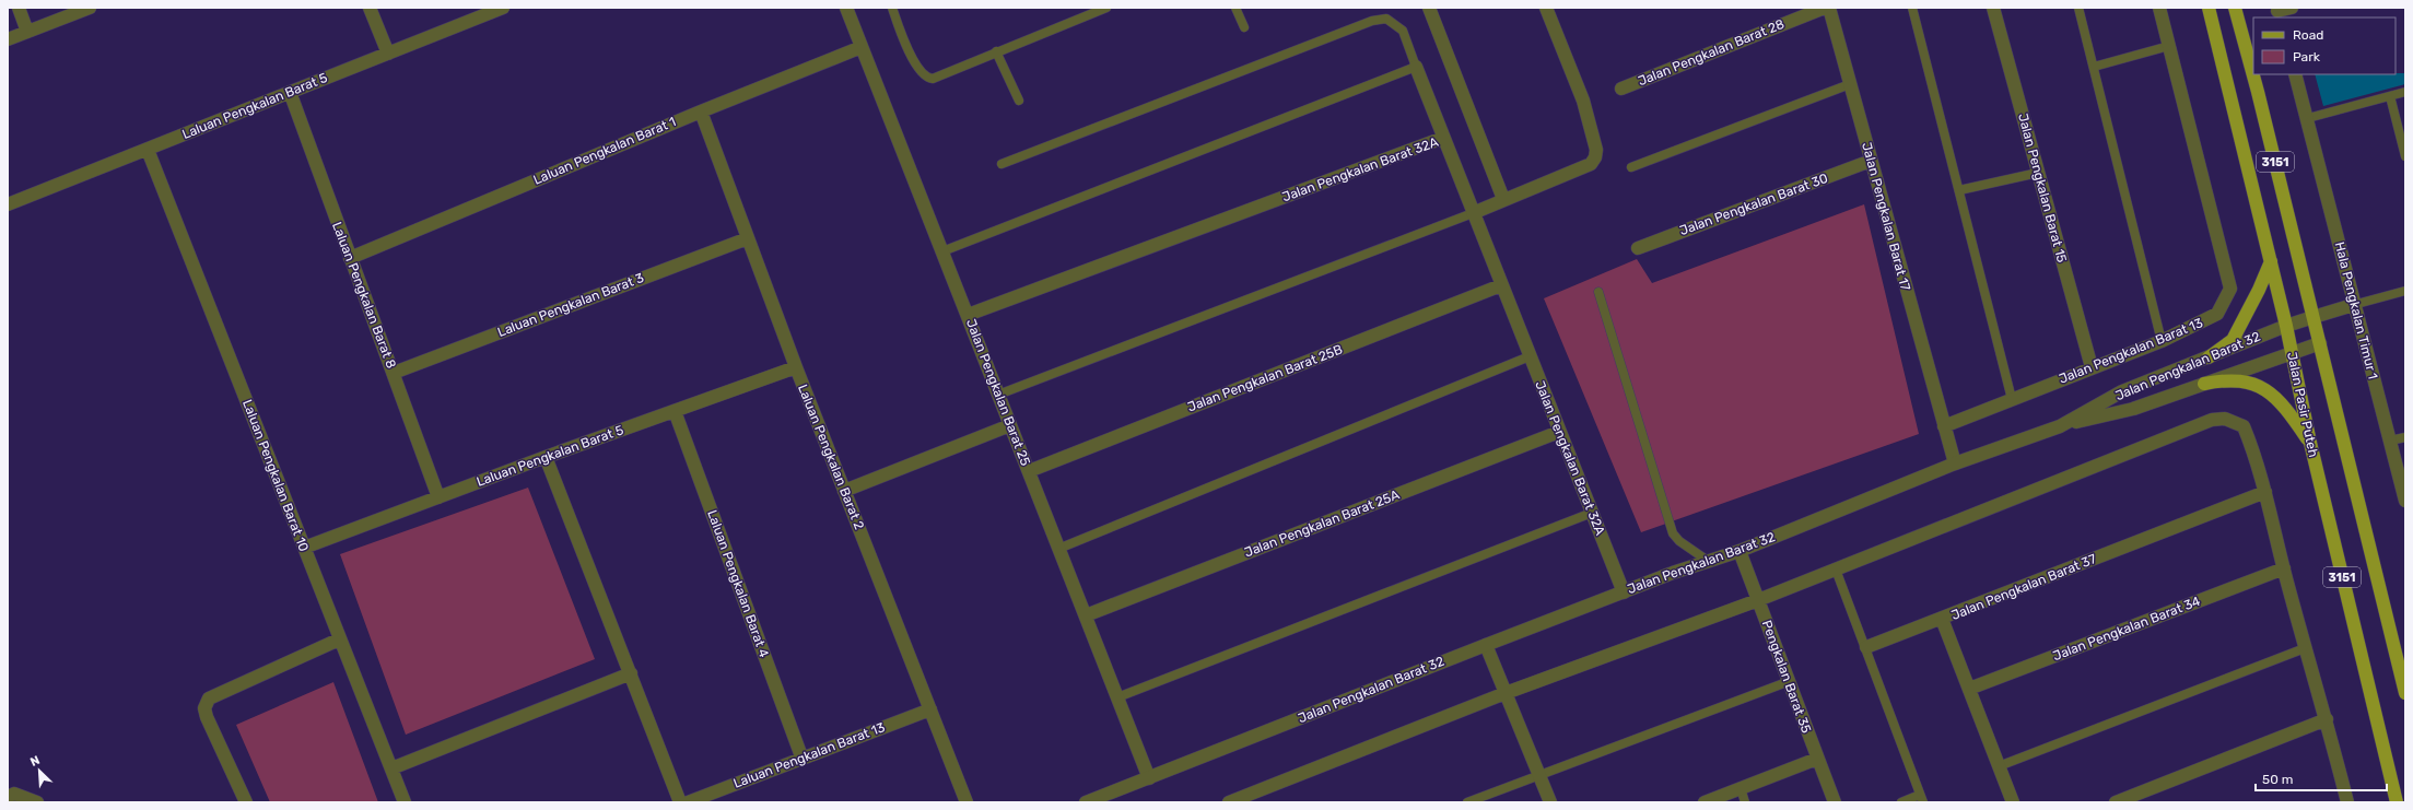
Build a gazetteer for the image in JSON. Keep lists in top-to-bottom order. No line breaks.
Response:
{"streets":{"main road":["3151","Jalan Pasir Puteh"],"street":["Jalan Pengkalan Barat 28","Laluan Pengkalan Barat 5","Laluan Pengkalan Barat 1","Jalan Pengkalan Barat 32A","Jalan Pengkalan Barat 15","Jalan Pengkalan Barat 30","Jalan Pengkalan Barat 17","Laluan Pengkalan Barat 8","Laluan Pengkalan Barat 3","Hala Pengkalan Timur 1","Jalan Pengkalan Barat 13","Jalan Pengkalan Barat 32","Jalan Pengkalan Barat 25B","Jalan Pengkalan Barat 25","Laluan Pengkalan Barat 2","Laluan Pengkalan Barat 10","Jalan Pengkalan Barat 25A","Laluan Pengkalan Barat 4","Jalan Pengkalan Barat 37","Jalan Pengkalan Barat 34","Pengkalan Barat 35","Laluan Pengkalan Barat 13"]},"crossings":[["Laluan Pengkalan Barat 5","Laluan Pengkalan Barat 8"],["Laluan Pengkalan Barat 5","Laluan Pengkalan Barat 2"],["Laluan Pengkalan Barat 5","Laluan Pengkalan Barat 10"],["Laluan Pengkalan Barat 5","Laluan Pengkalan Barat 4"],["Laluan Pengkalan Barat 1","Laluan Pengkalan Barat 8"],["Laluan Pengkalan Barat 1","Jalan Pengkalan Barat 25"],["Laluan Pengkalan Barat 1","Laluan Pengkalan Barat 2"],["3151","Jalan Pengkalan Barat 32"],["Jalan Pengkalan Barat 32A","Jalan Pengkalan Barat 32"],["Jalan Pengkalan Barat 32A","Jalan Pengkalan Barat 25B"],["Jalan Pengkalan Barat 32A","Jalan Pengkalan Barat 25"],["Jalan Pengkalan Barat 32A","Jalan Pengkalan Barat 25A"],["Jalan Pengkalan Barat 15","Jalan Pengkalan Barat 13"],["Jalan Pengkalan Barat 30","Jalan Pengkalan Barat 17"],["Jalan Pengkalan Barat 17","Jalan Pengkalan Barat 13"],["Jalan Pengkalan Barat 17","Jalan Pengkalan Barat 32"],["Laluan Pengkalan Barat 8","Laluan Pengkalan Barat 3"],["Laluan Pengkalan Barat 3","Laluan Pengkalan Barat 2"],["Hala Pengkalan Timur 1","Jalan Pengkalan Barat 32"],["Jalan Pengkalan Barat 32","Jalan Pengkalan Barat 25"],["Jalan Pengkalan Barat 32","Jalan Pasir Puteh"],["Jalan Pengkalan Barat 32","Pengkalan Barat 35"],["Jalan Pengkalan Barat 25B","Jalan Pengkalan Barat 25"],["Jalan Pengkalan Barat 25","Jalan Pengkalan Barat 25A"],["Laluan Pengkalan Barat 2","Laluan Pengkalan Barat 13"],["Laluan Pengkalan Barat 4","Laluan Pengkalan Barat 13"],["Jalan Pengkalan Barat 37","Jalan Pengkalan Barat 34"]],"legend":["Road","Park"],"scale_bar":"50 m","north":"top left"}
